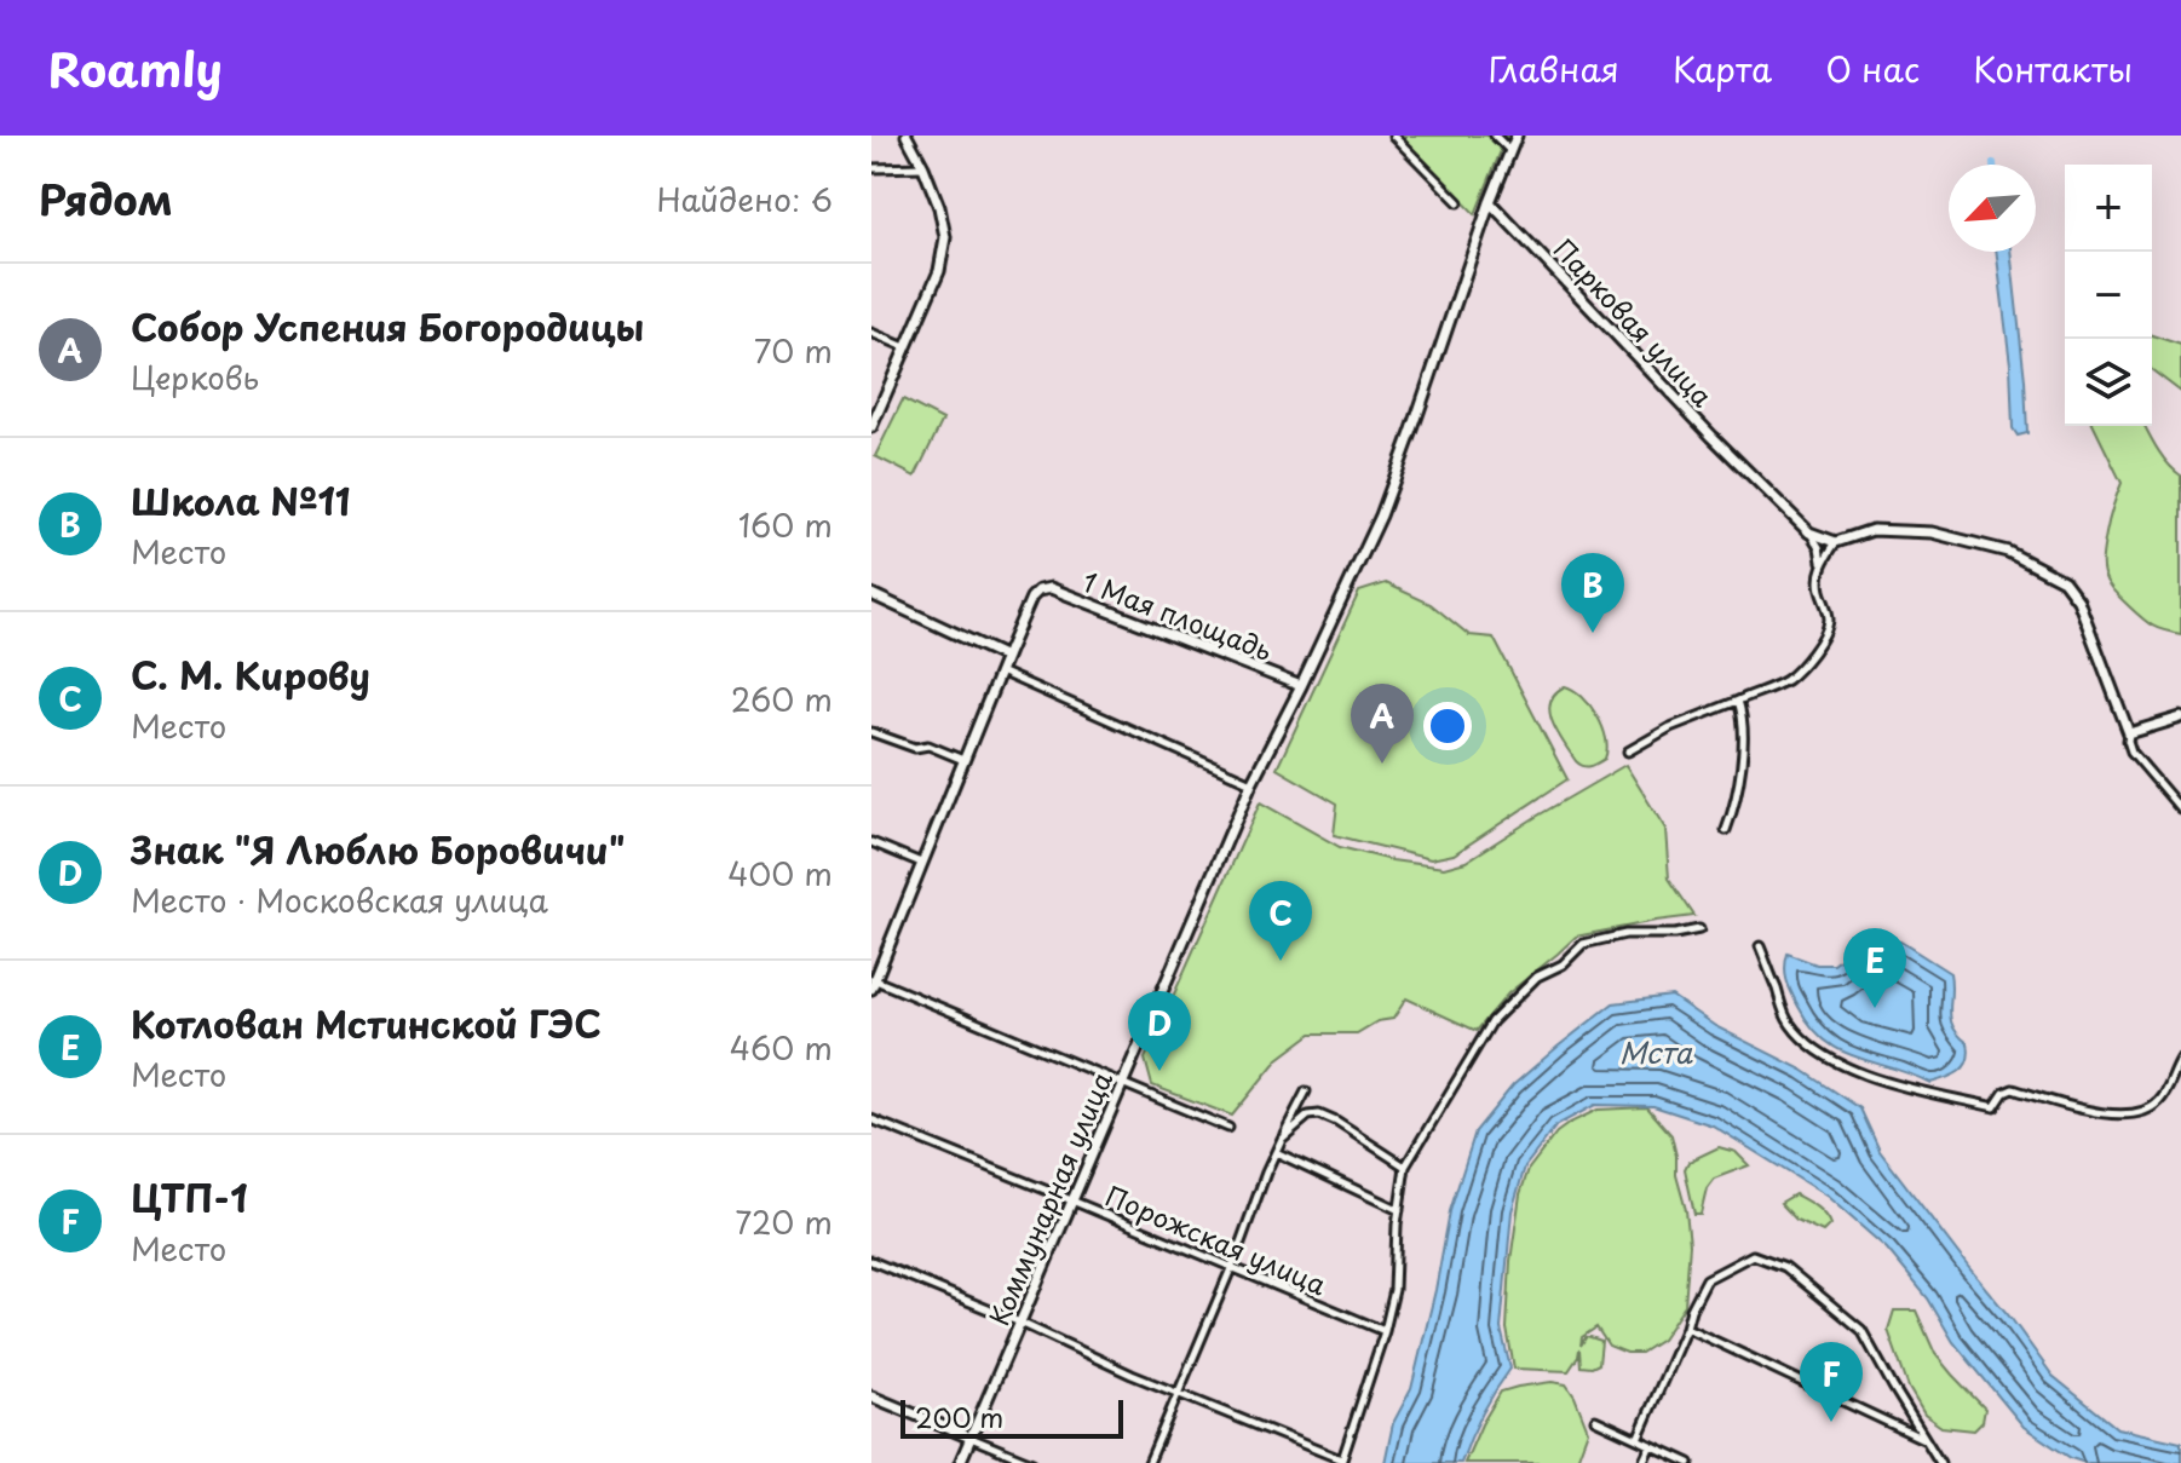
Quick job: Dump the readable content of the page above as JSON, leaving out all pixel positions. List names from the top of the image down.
{
  "streets": {
    "main road": ["Парковая улица", "1 Мая площадь", "Коммунарная улица"],
    "street": ["Порожская улица"]
  },
  "crossings": [
    ["1 Мая площадь", "Коммунарная улица"],
    ["Коммунарная улица", "Порожская улица"]
  ],
  "water": ["Мста"],
  "scale_bar": "200 m",
  "north": "bottom left",
  "page": {
    "header": "Roamly",
    "nav": [
      "Главная",
      "Карта",
      "О нас",
      "Контакты"
    ],
    "heading": ["Рядом", "Найдено: 6"],
    "map_buttons": ["+", "−"],
    "list": [
      {
        "mark": "A",
        "name": "Собор Успения Богородицы",
        "note": "Церковь",
        "value": "70 m"
      },
      {
        "mark": "B",
        "name": "Школа №11",
        "note": "Место",
        "value": "160 m"
      },
      {
        "mark": "C",
        "name": "С. М. Кирову",
        "note": "Место",
        "value": "260 m"
      },
      {
        "mark": "D",
        "name": "Знак \"Я Люблю Боровичи\"",
        "note": "Место · Московская улица",
        "value": "400 m"
      },
      {
        "mark": "E",
        "name": "Котлован Мстинской ГЭС",
        "note": "Место",
        "value": "460 m"
      },
      {
        "mark": "F",
        "name": "ЦТП-1",
        "note": "Место",
        "value": "720 m"
      }
    ],
    "pins": [
      "B",
      "A",
      "C",
      "E",
      "D",
      "F"
    ],
    "scale": "200 m"
  }
}
